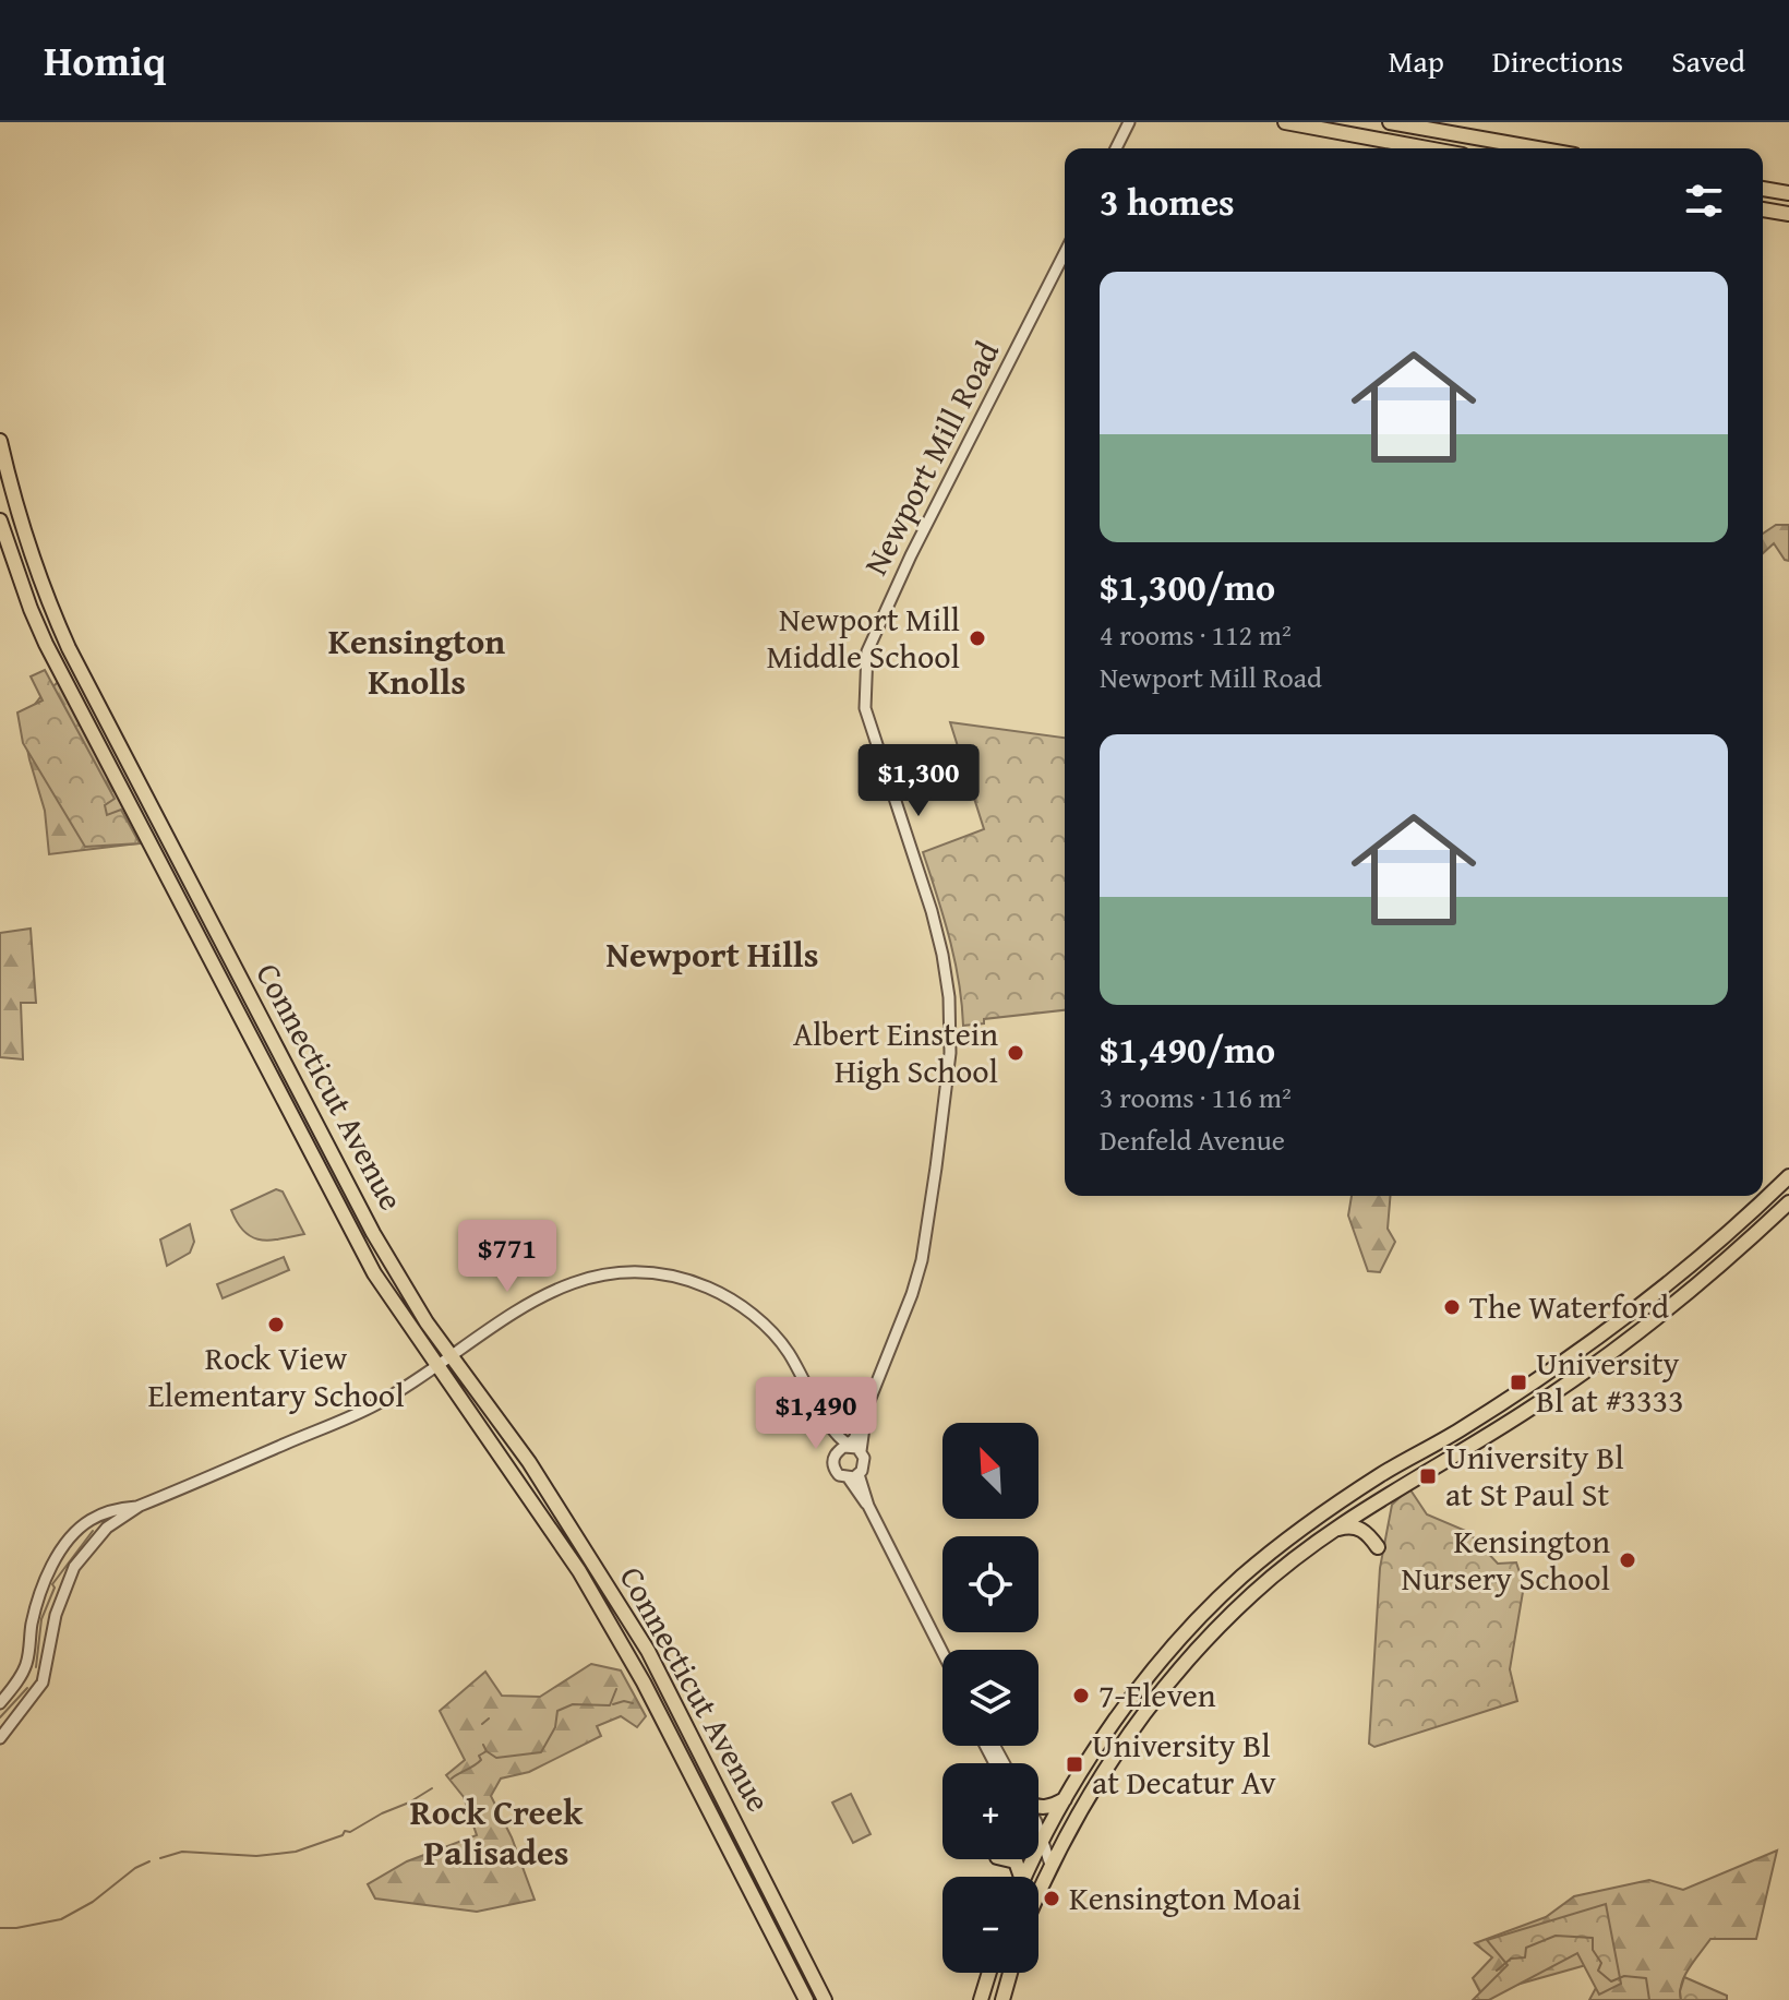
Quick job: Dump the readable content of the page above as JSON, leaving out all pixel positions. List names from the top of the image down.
{
  "streets": {
    "main road": ["Connecticut Avenue"],
    "street": ["Newport Mill Road"]
  },
  "districts": ["Kensington Knolls", "Newport Hills", "Rock Creek Palisades"],
  "places": {
    "other": [
      "Newport Mill Middle School",
      "Albert Einstein High School",
      "The Waterford",
      "Rock View Elementary School",
      "Kensington Nursery School",
      "7-Eleven",
      "Kensington Moai"
    ],
    "transit": ["University Bl at #3333", "University Bl at St Paul St", "University Bl at Decatur Av"]
  },
  "north": "top left",
  "page": {
    "header": "Homiq",
    "nav": ["Map", "Directions", "Saved"],
    "heading": "3 homes",
    "list": [
      {
        "name": "$1,300/mo",
        "note": "4 rooms · 112 m² · Newport Mill Road"
      },
      {
        "name": "$1,490/mo",
        "note": "3 rooms · 116 m² · Denfeld Avenue"
      }
    ],
    "price": ["$1,300", "$771", "$1,490"],
    "map_buttons": ["+", "−"]
  }
}
